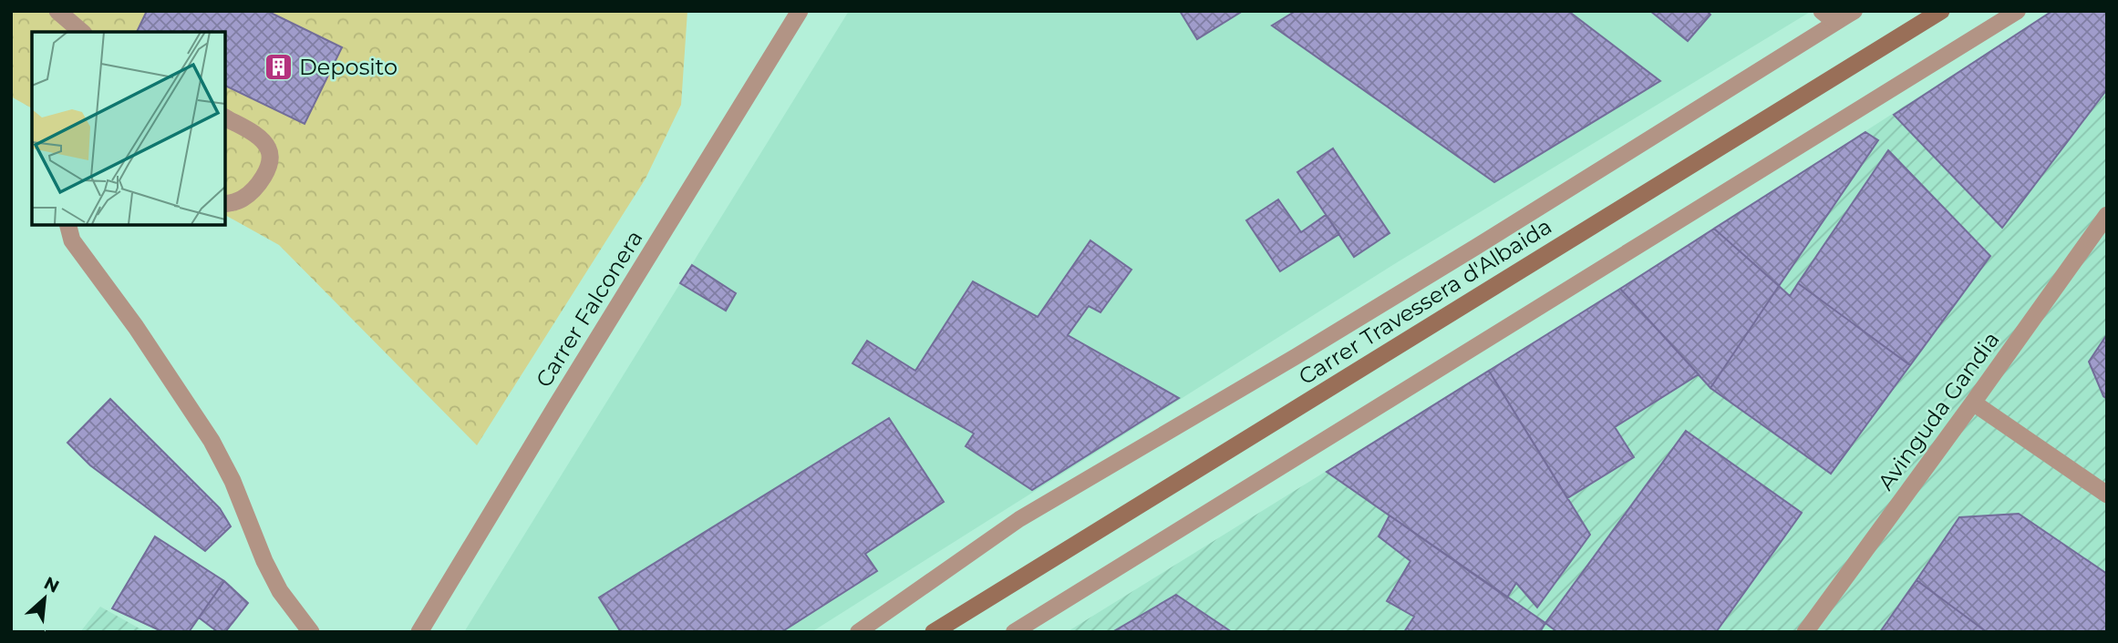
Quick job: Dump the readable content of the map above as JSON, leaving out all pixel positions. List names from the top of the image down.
{
  "streets": {
    "main road": ["Carrer Travessera d'Albaida"],
    "street": ["Carrer Falconera", "Avinguda Gandia"]
  },
  "places": {
    "building": ["Deposito"]
  },
  "north": "top right"
}
